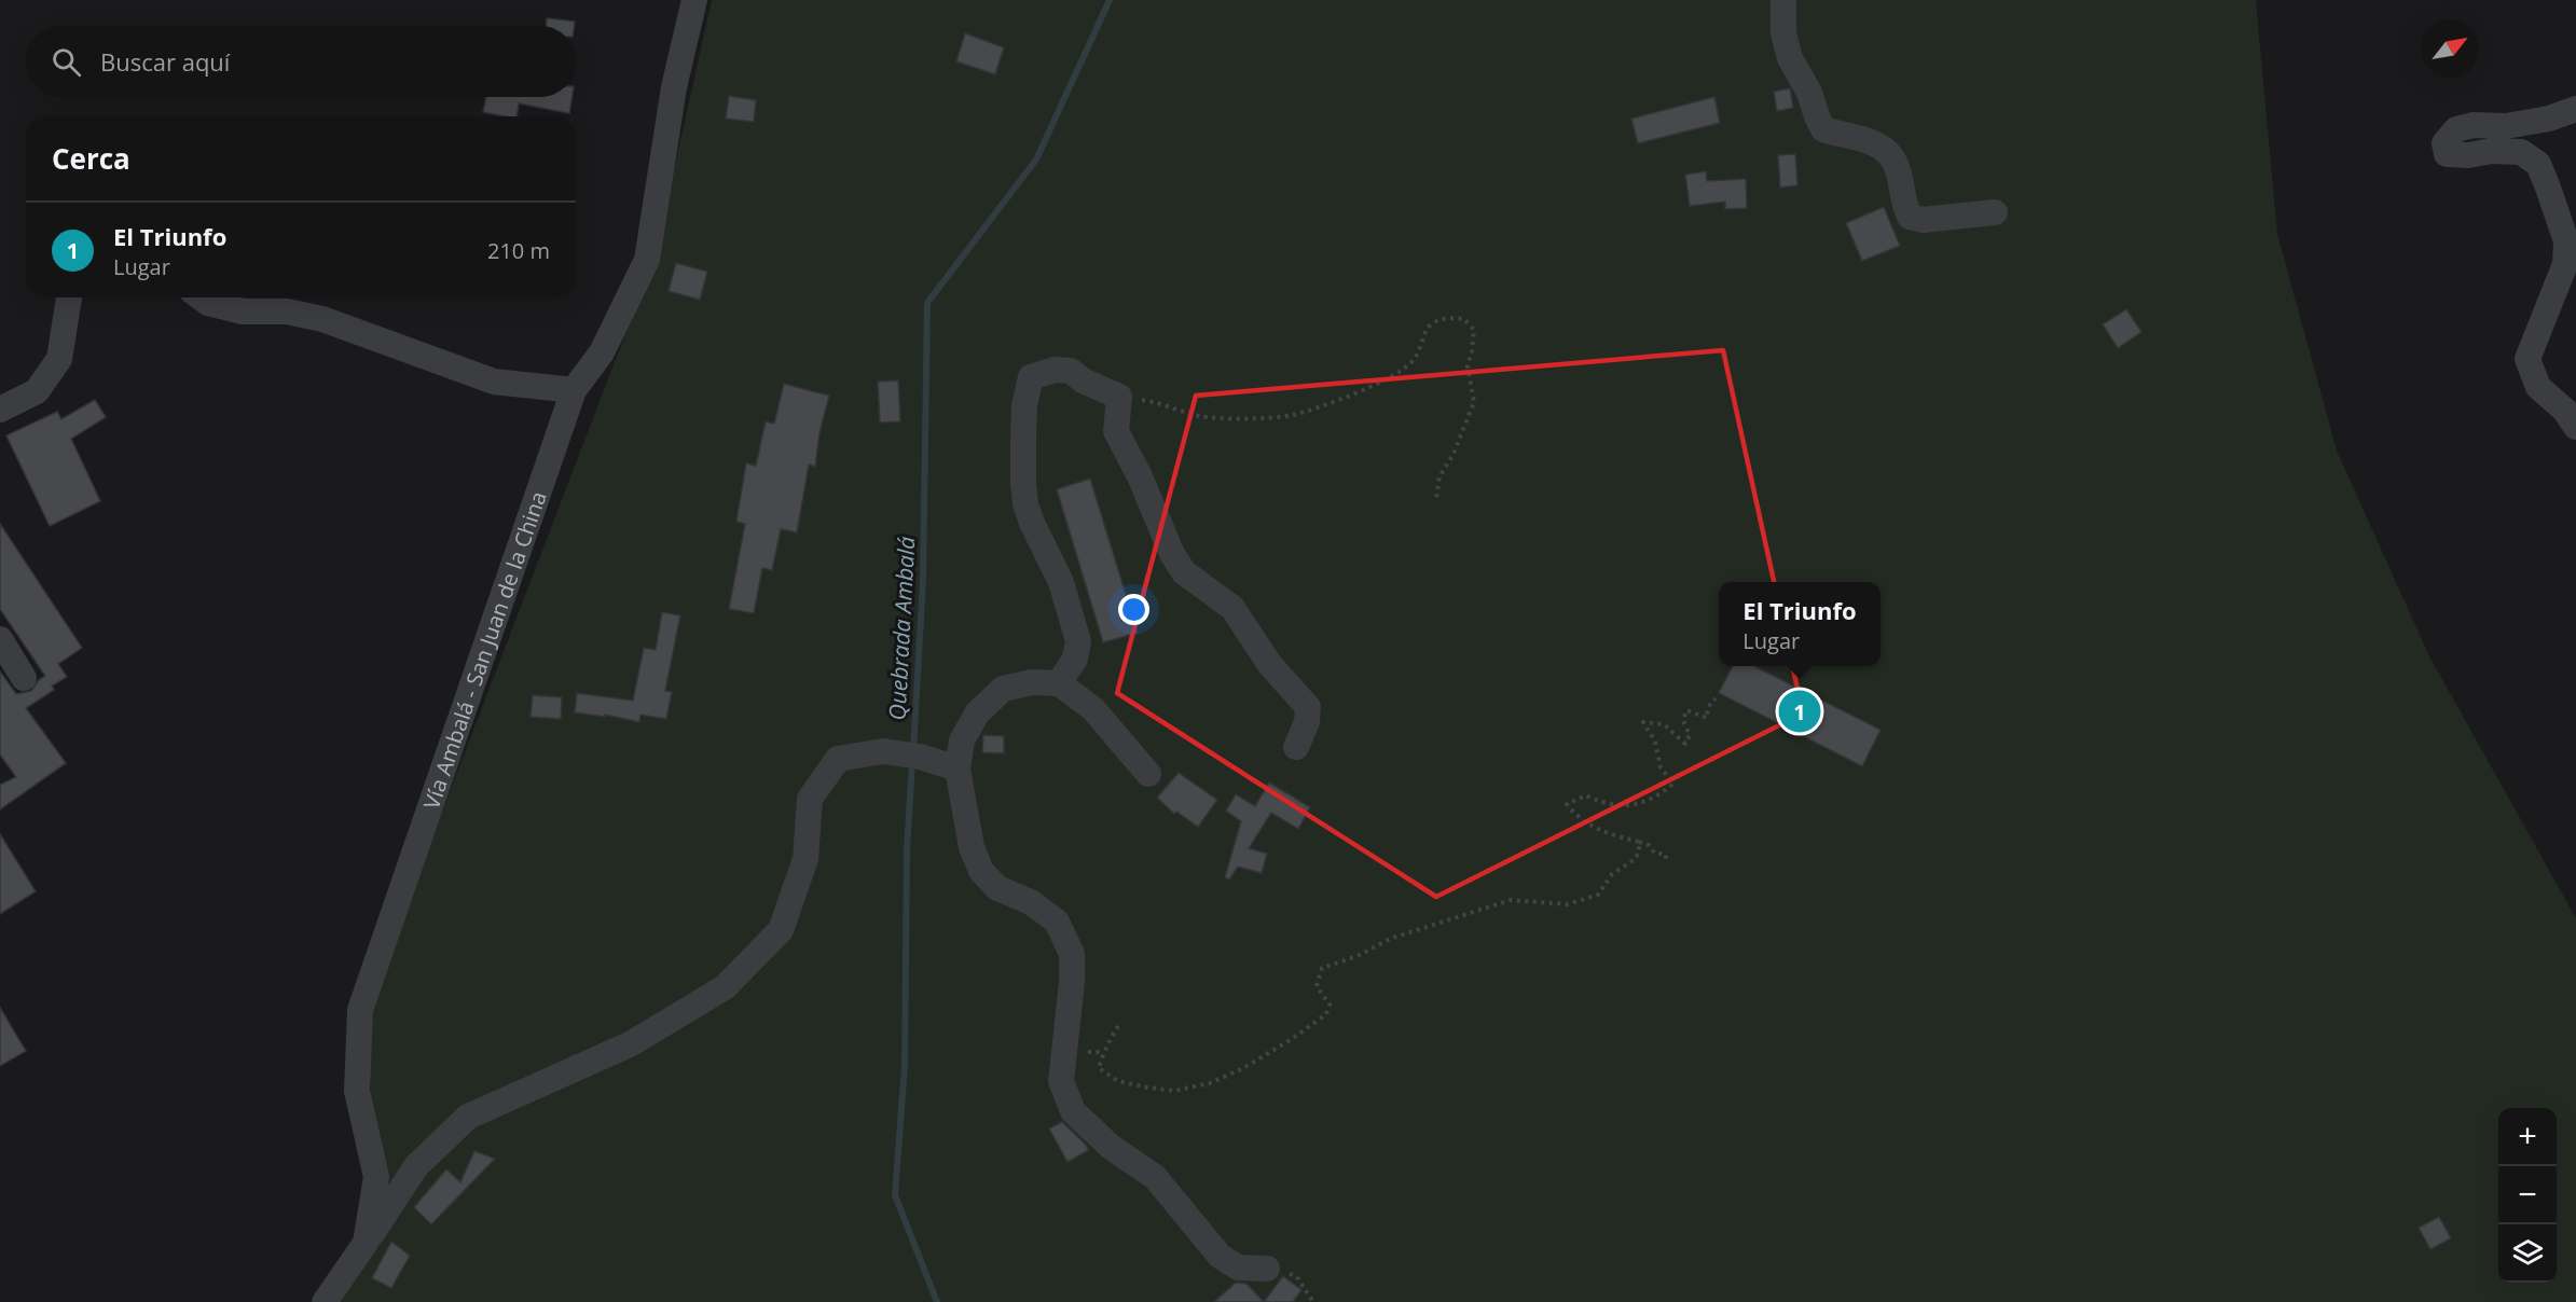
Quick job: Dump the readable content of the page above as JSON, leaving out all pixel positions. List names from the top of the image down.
{
  "streets": {
    "street": ["Vía Ambalá - San Juan de la China"]
  },
  "water": ["Quebrada Ambalá"],
  "north": "top right",
  "page": {
    "search": "Buscar aquí",
    "heading": "Cerca",
    "list": [
      {
        "mark": "1",
        "name": "El Triunfo",
        "note": "Lugar",
        "value": "210 m"
      }
    ],
    "popup": ["El Triunfo", "Lugar"],
    "pins": "1",
    "map_buttons": ["+", "−"]
  }
}
